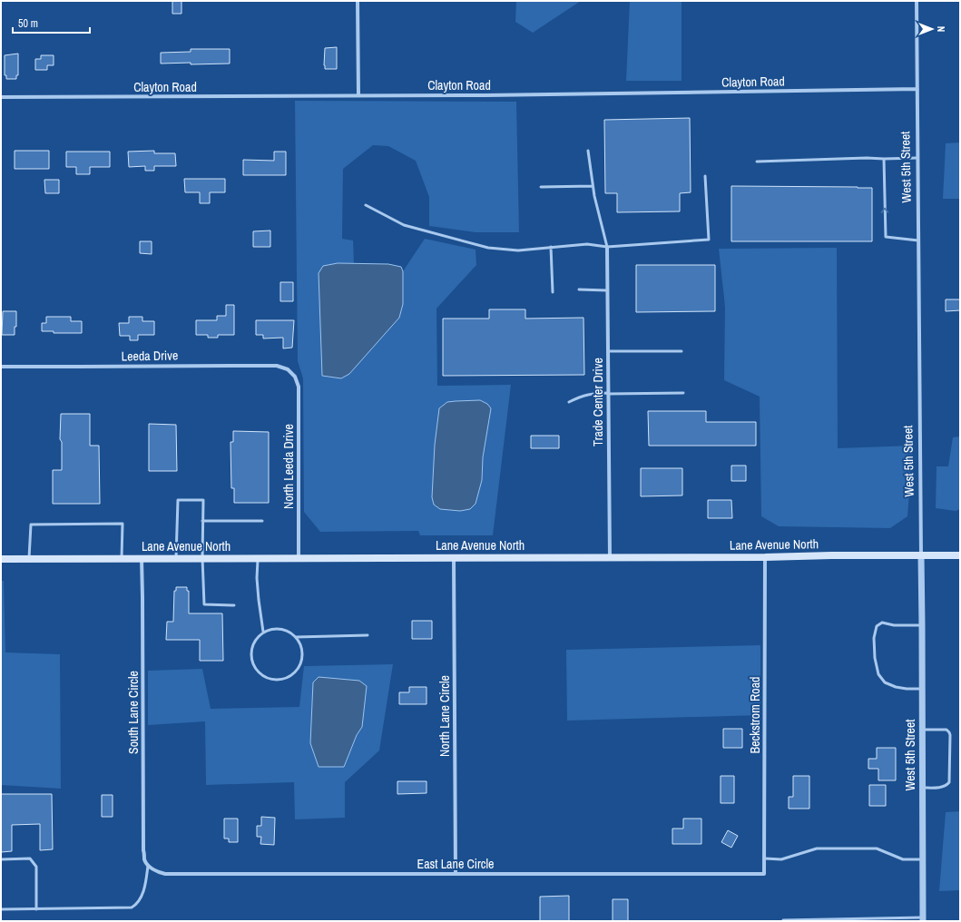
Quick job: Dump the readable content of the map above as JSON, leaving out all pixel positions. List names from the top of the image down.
{
  "streets": {
    "main road": ["Lane Avenue North"],
    "street": [
      "Clayton Road",
      "West 5th Street",
      "Leeda Drive",
      "Trade Center Drive",
      "North Leeda Drive",
      "South Lane Circle",
      "Beckstrom Road",
      "North Lane Circle",
      "East Lane Circle"
    ]
  },
  "crossings": [
    ["Clayton Road", "West 5th Street"],
    ["West 5th Street", "Lane Avenue North"],
    ["Leeda Drive", "North Leeda Drive"],
    ["Trade Center Drive", "Lane Avenue North"],
    ["North Leeda Drive", "Lane Avenue North"],
    ["Lane Avenue North", "South Lane Circle"],
    ["Lane Avenue North", "Beckstrom Road"],
    ["Lane Avenue North", "North Lane Circle"],
    ["South Lane Circle", "East Lane Circle"],
    ["Beckstrom Road", "East Lane Circle"],
    ["North Lane Circle", "East Lane Circle"]
  ],
  "scale_bar": "50 m",
  "north": "right"
}
